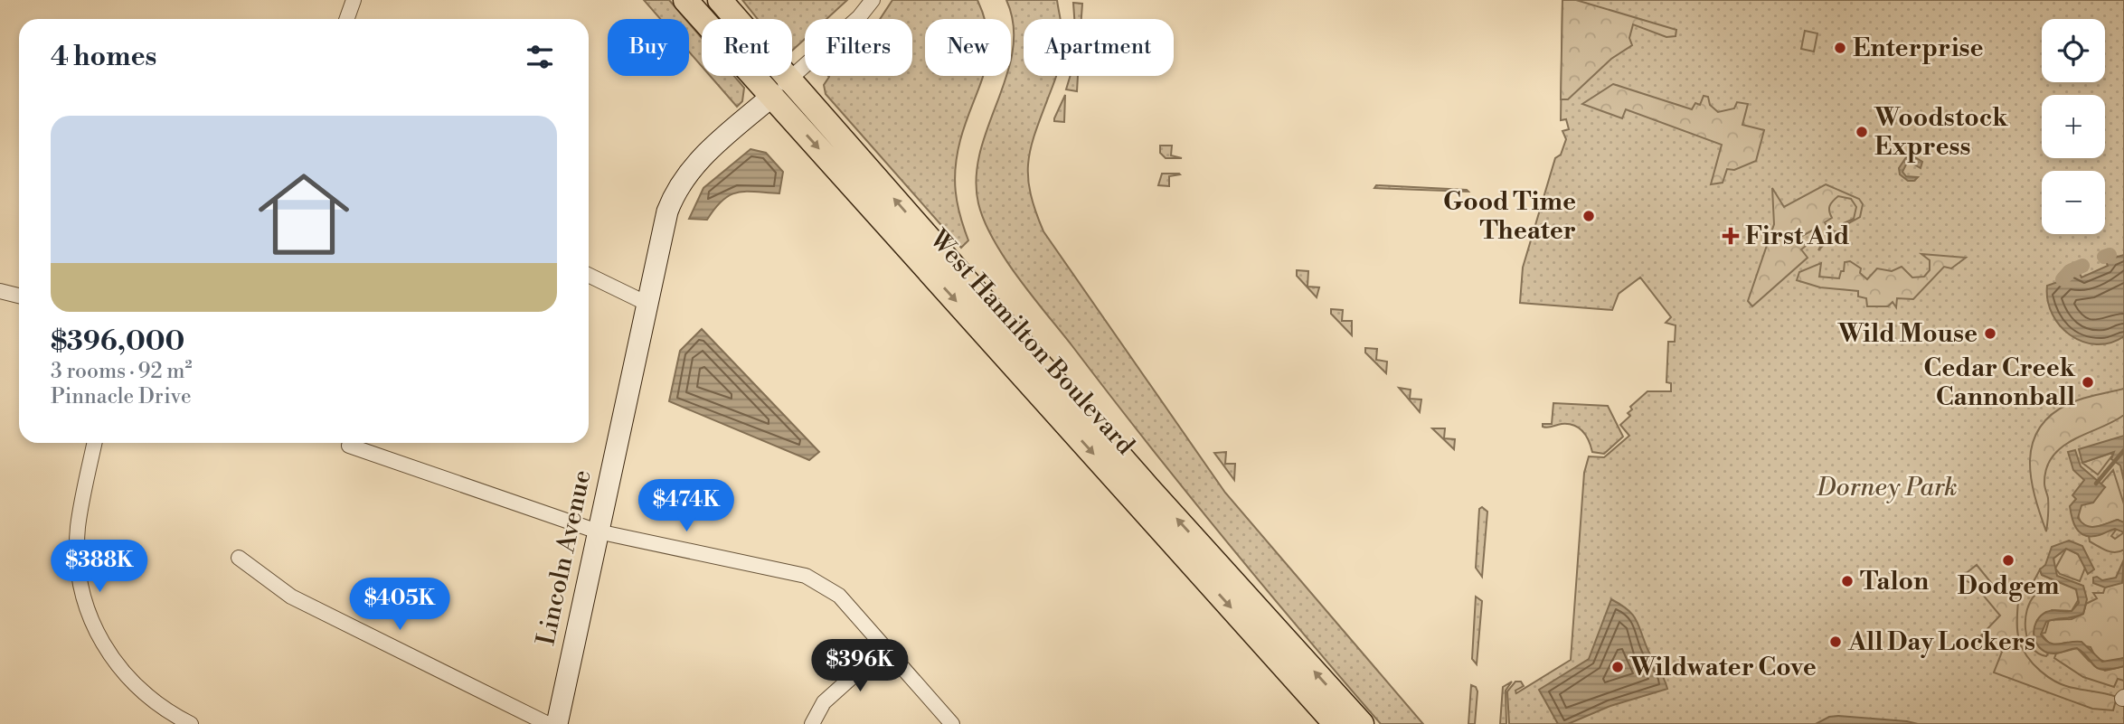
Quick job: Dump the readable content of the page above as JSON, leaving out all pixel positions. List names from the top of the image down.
{
  "streets": {
    "main road": ["West Hamilton Boulevard"],
    "street": ["Lincoln Avenue"]
  },
  "crossings": [
    ["West Hamilton Boulevard", "Lincoln Avenue"]
  ],
  "parks": ["Dorney Park"],
  "places": {
    "other": [
      "Enterprise",
      "Woodstock Express",
      "Good Time Theater",
      "Wild Mouse",
      "Cedar Creek Cannonball",
      "Dodgem",
      "Talon",
      "All Day Lockers",
      "Wildwater Cove"
    ],
    "health": ["First Aid"]
  },
  "page": {
    "map_buttons": ["+", "−"],
    "chip": [
      "Buy",
      "Rent",
      "Filters",
      "New",
      "Apartment"
    ],
    "heading": "4 homes",
    "list": [
      {
        "name": "$396,000",
        "note": "3 rooms · 92 m² · Pinnacle Drive"
      }
    ],
    "price": [
      "$474K",
      "$388K",
      "$405K",
      "$396K"
    ]
  }
}
